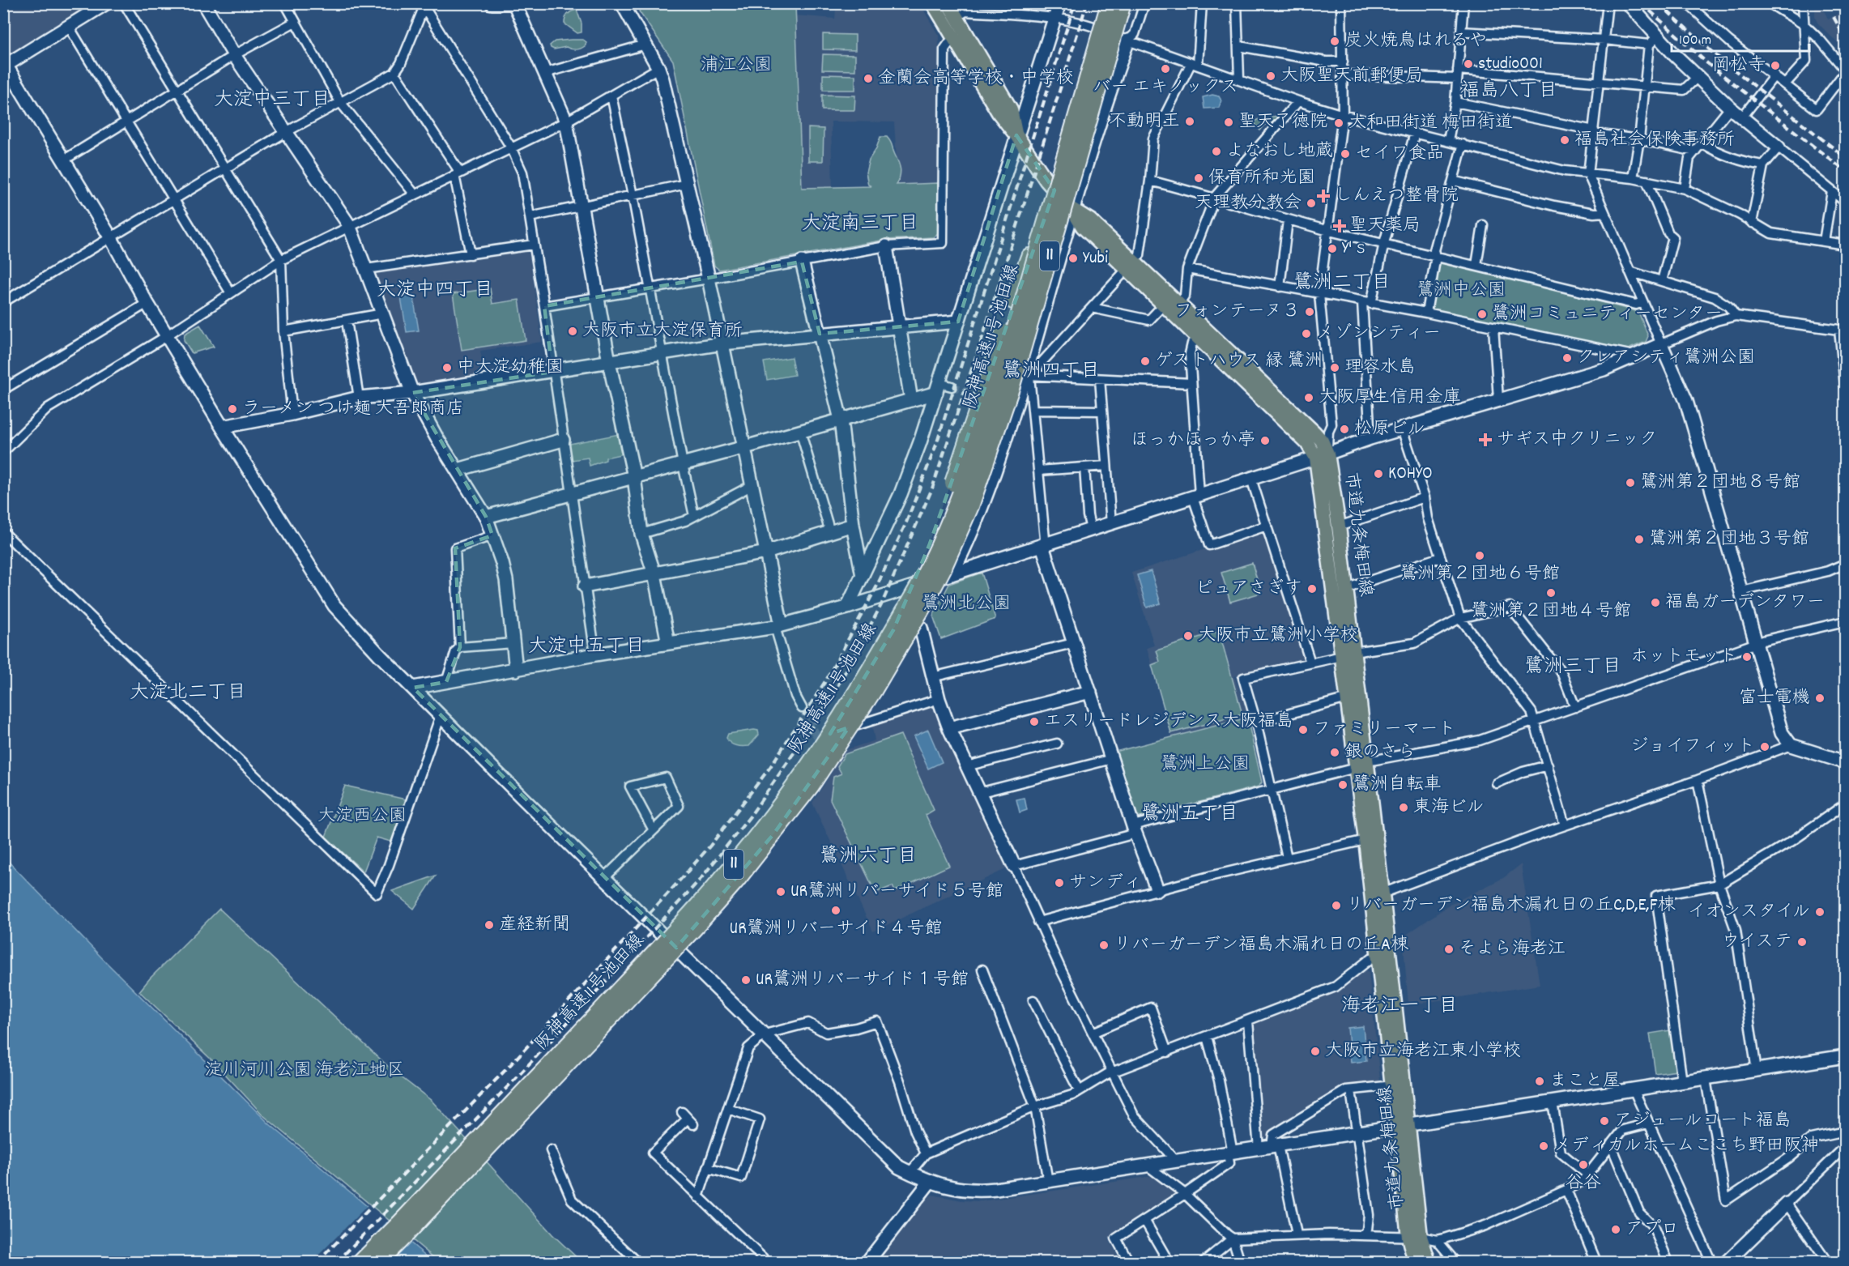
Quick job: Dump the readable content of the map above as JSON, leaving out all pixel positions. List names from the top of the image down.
{
  "streets": {
    "highway": ["11", "阪神高速11号池田線"],
    "main road": ["市道九条梅田線"]
  },
  "crossings": [
    ["11", "阪神高速11号池田線"],
    ["11", "市道九条梅田線"]
  ],
  "districts": [
    "福島八丁目",
    "大淀中三丁目",
    "大淀南三丁目",
    "鷺洲二丁目",
    "大淀中四丁目",
    "鷺洲四丁目",
    "大淀中五丁目",
    "鷺洲三丁目",
    "大淀北二丁目",
    "鷺洲五丁目",
    "鷺洲六丁目",
    "海老江一丁目"
  ],
  "parks": [
    "浦江公園",
    "鷺洲中公園",
    "鷺洲北公園",
    "鷺洲上公園",
    "大淀西公園",
    "淀川河川公園 海老江地区"
  ],
  "places": {
    "other": [
      "炭火焼鳥はれるや",
      "studio001",
      "岡松寺",
      "バー エキノックス",
      "大阪聖天前郵便局",
      "金蘭会高等学校・中学校",
      "不動明王",
      "聖天了徳院",
      "大和田街道 梅田街道",
      "福島社会保険事務所",
      "よなおし地蔵",
      "セイワ食品",
      "保育所和光園",
      "天理教分教会",
      "Y'ｓ",
      "Yubi",
      "フォンテーヌ３",
      "鷺洲コミュニティーセンター",
      "大阪市立大淀保育所",
      "メゾンシティー",
      "クレアシティ鷺洲公園",
      "ゲストハウス 縁 鷺洲",
      "中大淀幼稚園",
      "理容水島",
      "大阪厚生信用金庫",
      "ラーメン つけ麺 大吾郎商店",
      "松原ビル",
      "ほっかほっか亭",
      "KOHYO",
      "鷺洲第２団地８号館",
      "鷺洲第２団地３号館",
      "鷺洲第２団地６号館",
      "ピュアさぎす",
      "鷺洲第２団地４号館",
      "福島ガーデンタワー",
      "大阪市立鷺洲小学校",
      "ホットモット",
      "富士電機",
      "エスリードレジデンス大阪福島",
      "ファミリーマート",
      "ジョイフィット",
      "銀のさら",
      "鷺洲自転車",
      "東海ビル",
      "サンディ",
      "UR鷺洲リバーサイド５号館",
      "リバーガーデン福島木漏れ日の丘C,D,E,F棟",
      "UR鷺洲リバーサイド４号館",
      "イオンスタイル",
      "産経新聞",
      "ウイステ",
      "リバーガーデン福島木漏れ日の丘A棟",
      "そよら海老江",
      "UR鷺洲リバーサイド１号館",
      "大阪市立海老江東小学校",
      "まこと屋",
      "アジュールコート福島",
      "メディカルホームここち野田阪神",
      "谷谷",
      "アプロ"
    ],
    "health": ["しんえつ整骨院", "聖天薬局", "サギス中クリニック"]
  },
  "scale_bar": "100 m"
}
